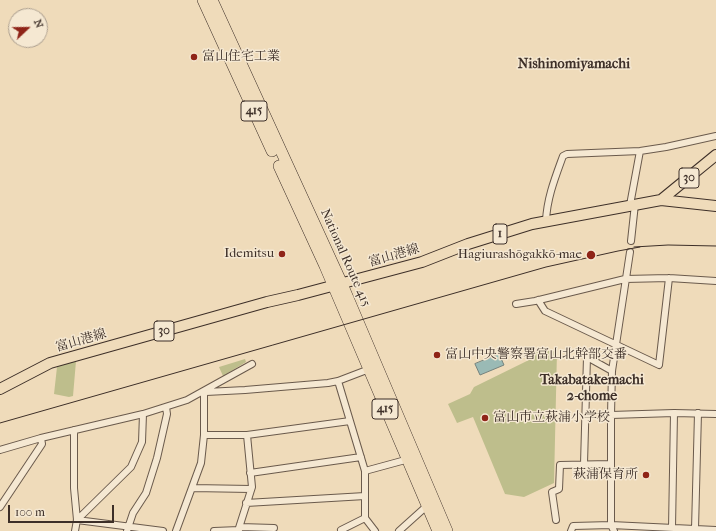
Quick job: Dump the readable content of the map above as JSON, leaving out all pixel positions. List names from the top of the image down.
{
  "streets": {
    "highway": ["415", "National Route 415"],
    "main road": ["30", "1", "富山港線"]
  },
  "crossings": [
    ["30", "1"],
    ["30", "富山港線"],
    ["1", "富山港線"],
    ["富山港線", "National Route 415"]
  ],
  "districts": ["Nishinomiyamachi", "Takabatakemachi 2-chome"],
  "places": [
    "富山住宅工業",
    "Idemitsu",
    "Hagiurashōgakkō-mae",
    "富山中央警察署富山北幹部交番",
    "富山市立萩浦小学校",
    "萩浦保育所"
  ],
  "scale_bar": "100 m",
  "north": "right"
}
